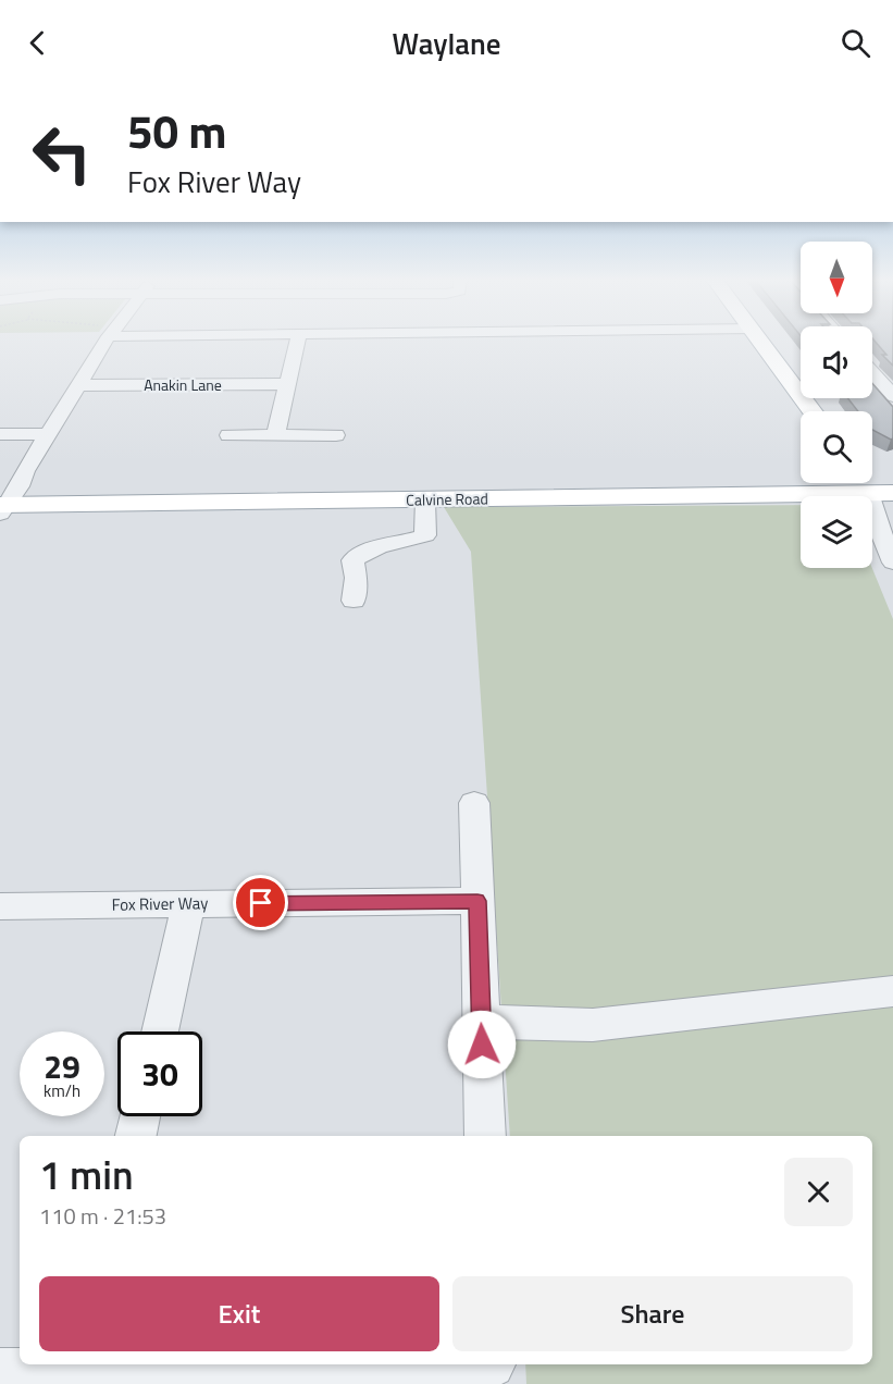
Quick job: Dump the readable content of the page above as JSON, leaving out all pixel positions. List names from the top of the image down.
{
  "streets": {
    "main road": ["Calvine Road"],
    "street": ["Anakin Lane", "Fox River Way"]
  },
  "north": "bottom",
  "page": {
    "header": "Waylane",
    "turn": ["50 m", "Fox River Way"],
    "speed": "29 km/h",
    "limit": "30",
    "heading": ["1 min", "110 m · 21:53"],
    "buttons": ["Exit", "Share"]
  }
}
